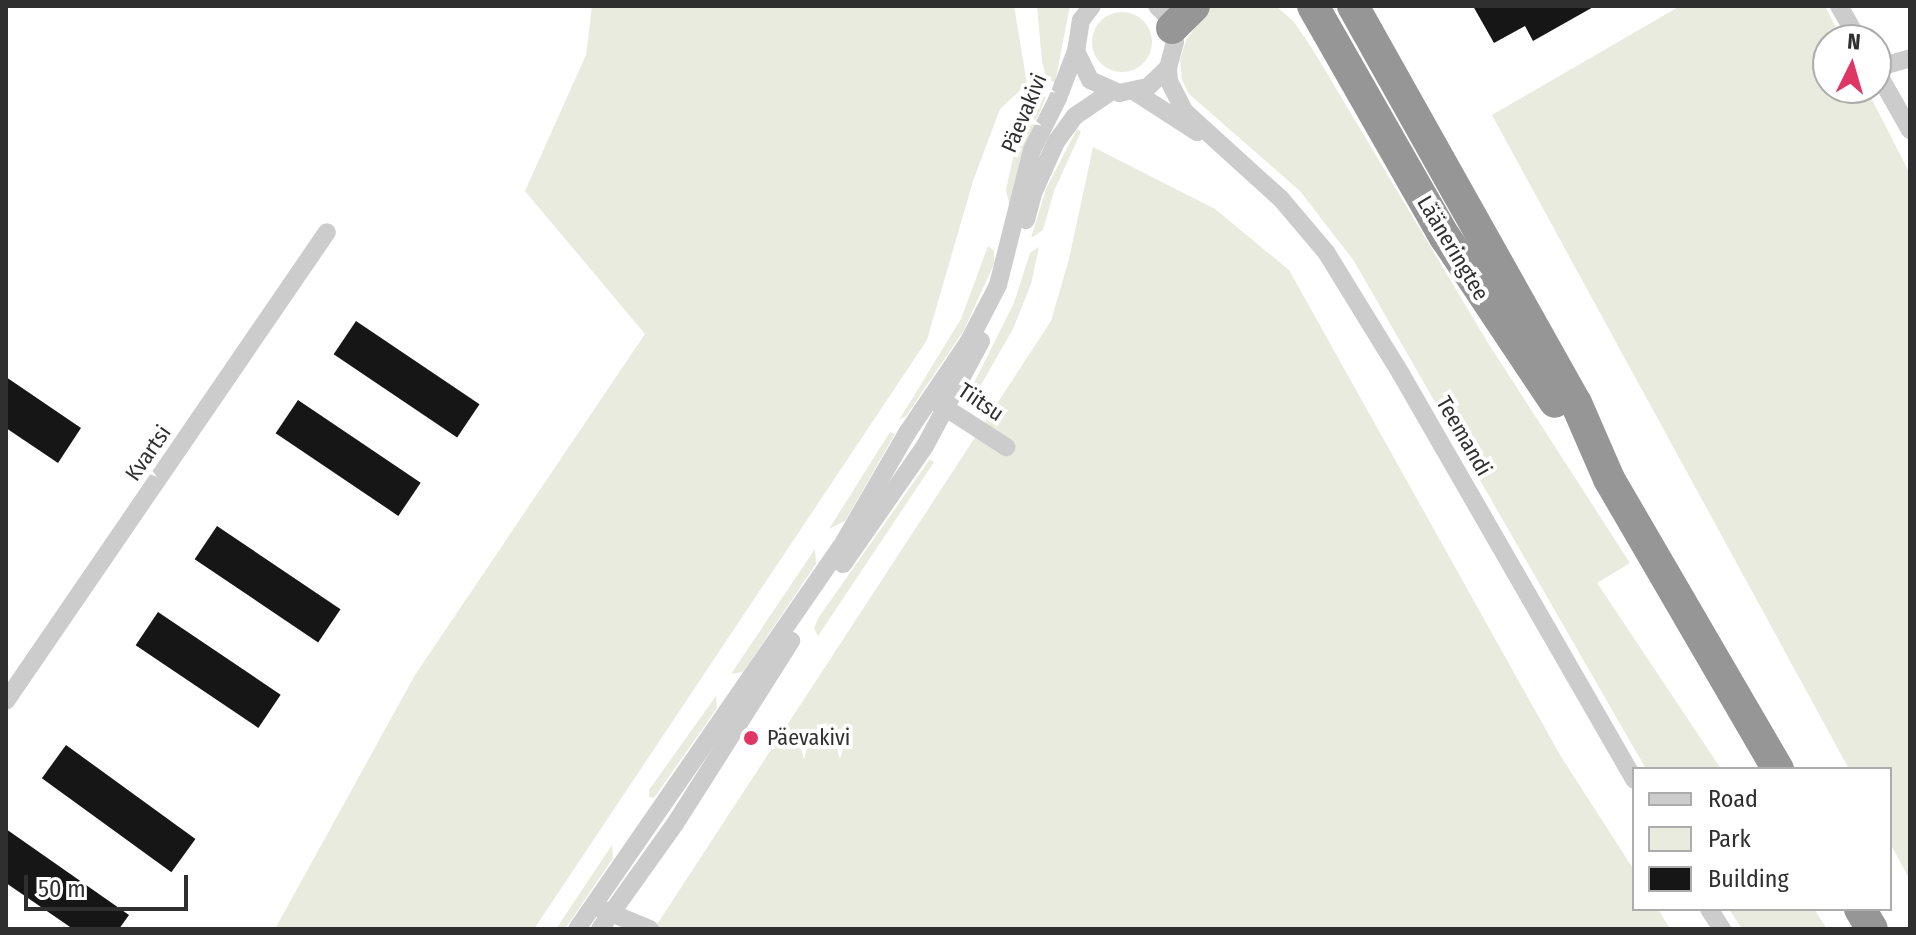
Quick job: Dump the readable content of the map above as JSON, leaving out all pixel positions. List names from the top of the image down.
{
  "streets": {
    "highway": ["Lääneringtee"],
    "street": [
      "Päevakivi",
      "Tiitsu",
      "Teemandi",
      "Kvartsi"
    ]
  },
  "crossings": [
    ["Päevakivi", "Tiitsu"]
  ],
  "places": ["Päevakivi"],
  "legend": ["Road", "Park", "Building"],
  "scale_bar": "50 m",
  "north": "top"
}
